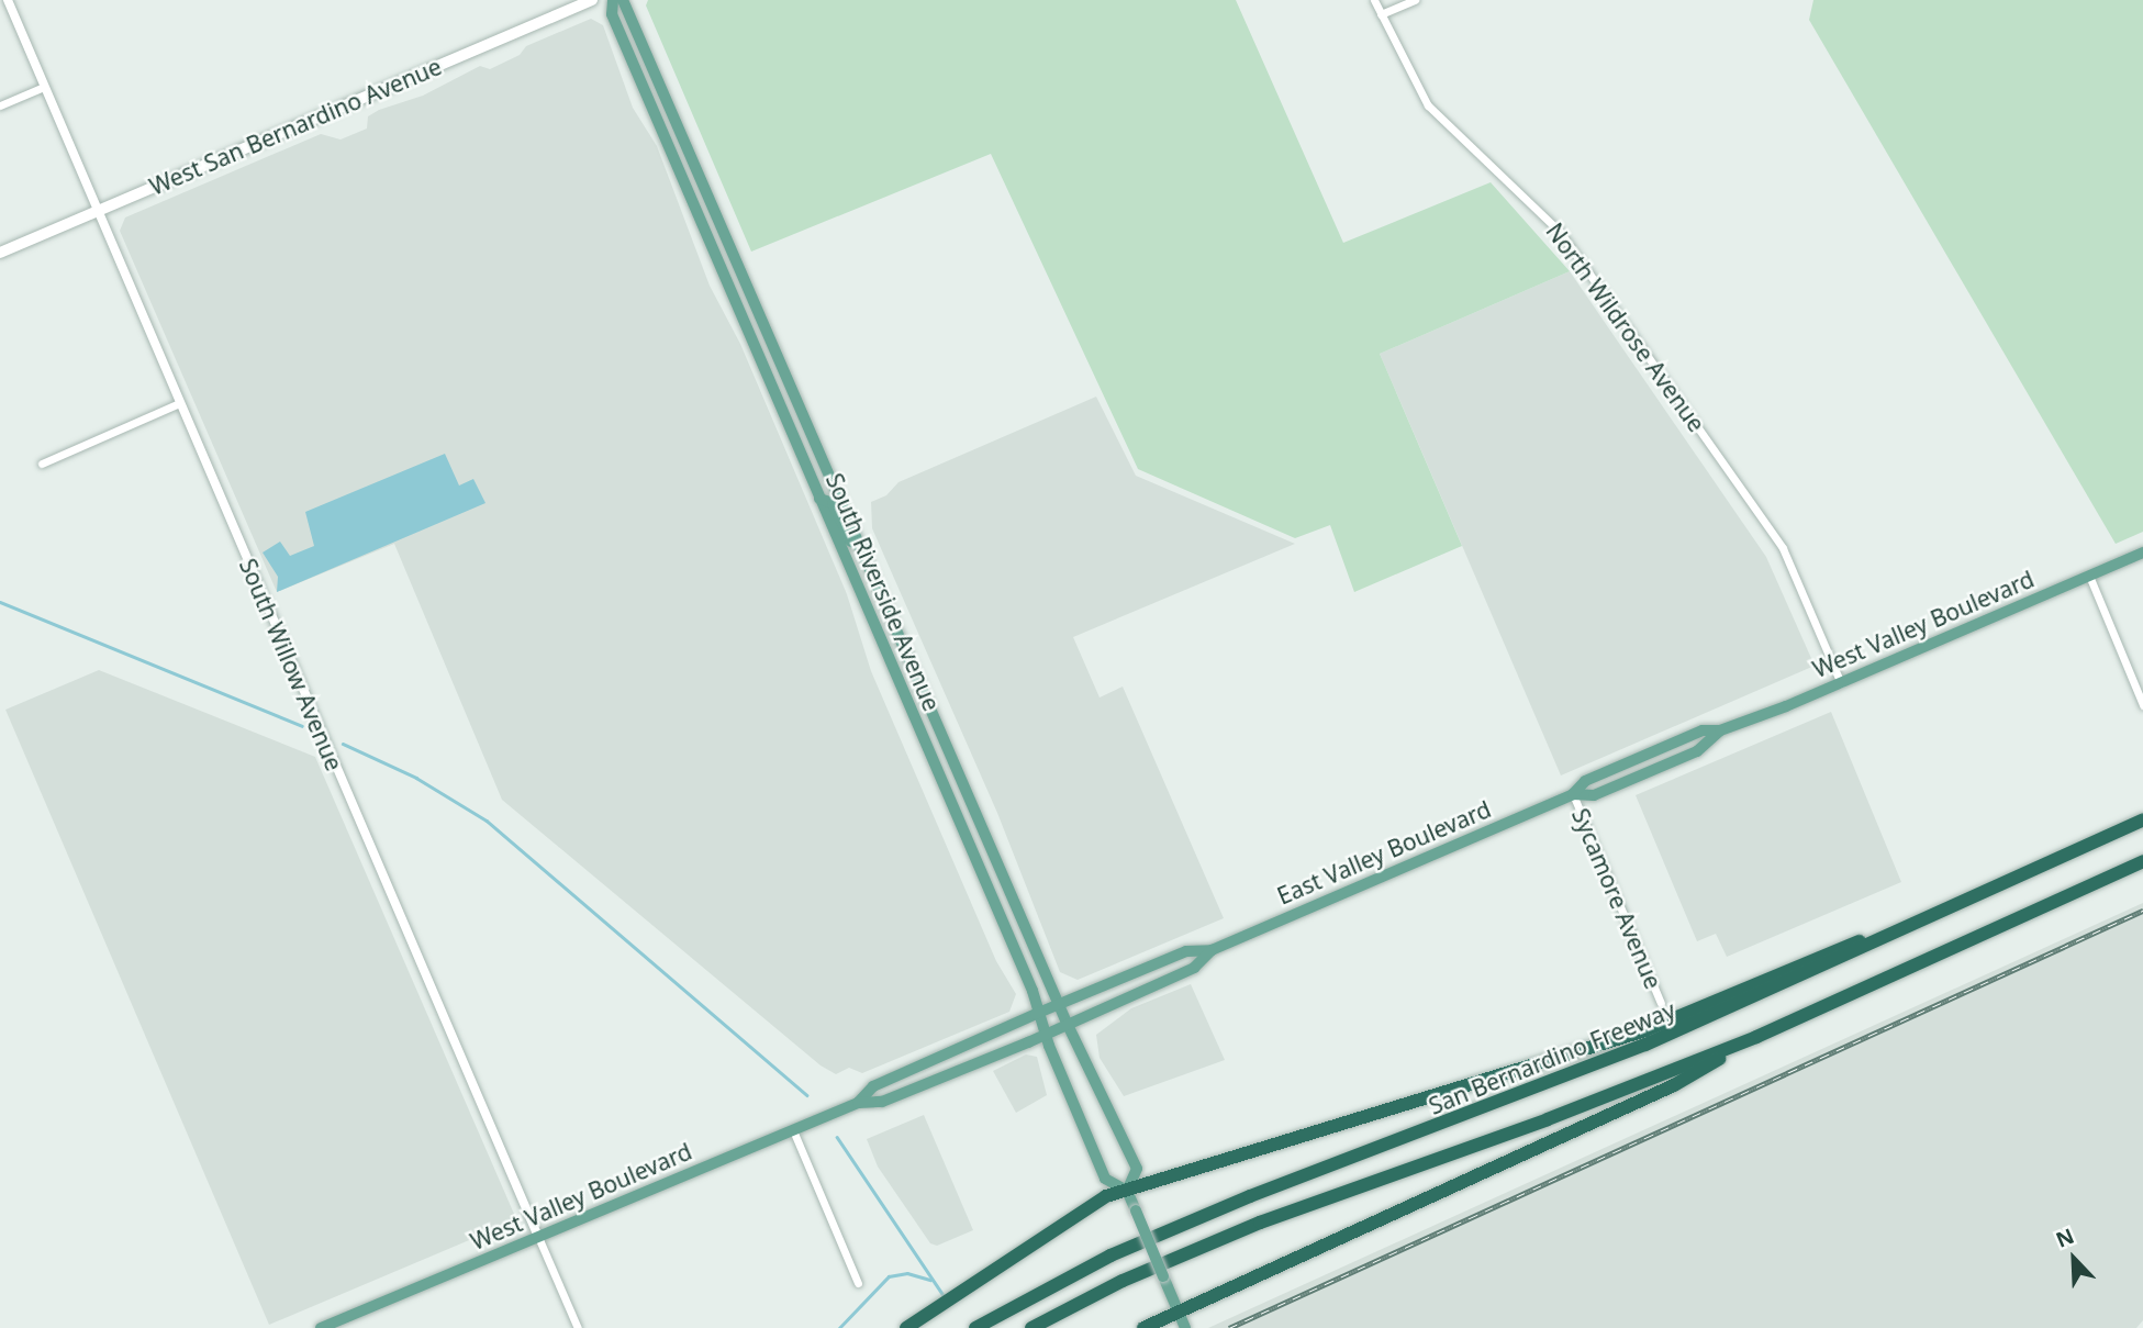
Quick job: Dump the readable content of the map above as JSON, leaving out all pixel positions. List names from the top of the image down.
{
  "streets": {
    "highway": ["San Bernardino Freeway"],
    "main road": [
      "West San Bernardino Avenue",
      "South Riverside Avenue",
      "West Valley Boulevard",
      "East Valley Boulevard"
    ],
    "street": ["North Wildrose Avenue", "South Willow Avenue", "Sycamore Avenue"]
  },
  "crossings": [
    ["West San Bernardino Avenue", "South Willow Avenue"],
    ["North Wildrose Avenue", "West Valley Boulevard"],
    ["South Riverside Avenue", "West Valley Boulevard"],
    ["South Riverside Avenue", "East Valley Boulevard"],
    ["West Valley Boulevard", "South Willow Avenue"],
    ["West Valley Boulevard", "East Valley Boulevard"],
    ["West Valley Boulevard", "Sycamore Avenue"],
    ["East Valley Boulevard", "Sycamore Avenue"]
  ],
  "north": "top left"
}
